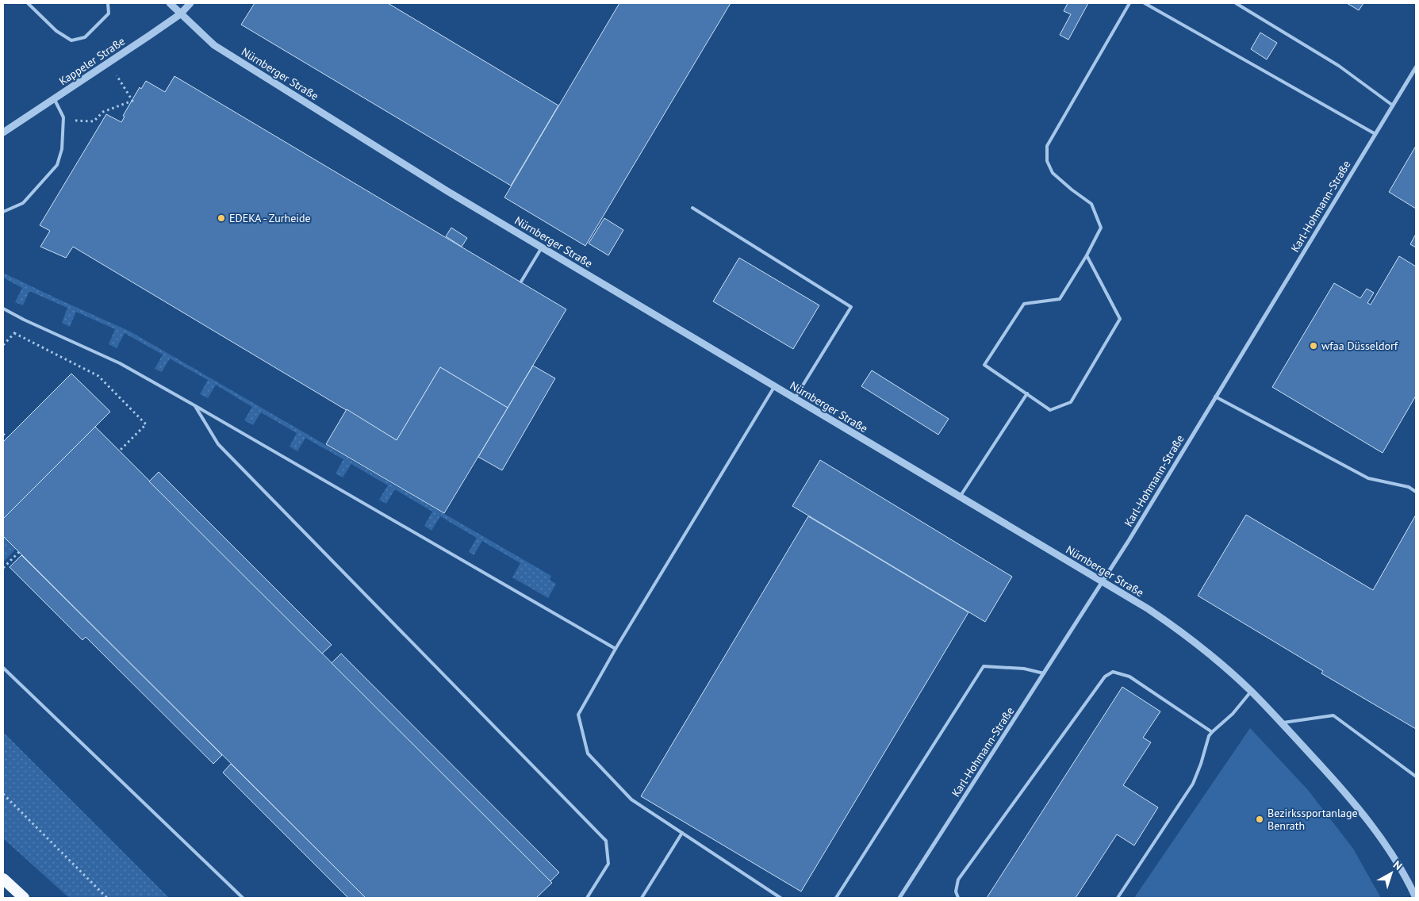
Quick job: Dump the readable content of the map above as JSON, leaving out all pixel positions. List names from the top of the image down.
{
  "streets": {
    "street": ["Kappeler Straße", "Nürnberger Straße", "Karl-Hohmann-Straße"]
  },
  "crossings": [
    ["Kappeler Straße", "Nürnberger Straße"],
    ["Nürnberger Straße", "Karl-Hohmann-Straße"]
  ],
  "places": ["EDEKA - Zurheide", "wfaa Düsseldorf", "Bezirkssportanlage Benrath"],
  "north": "top right"
}
